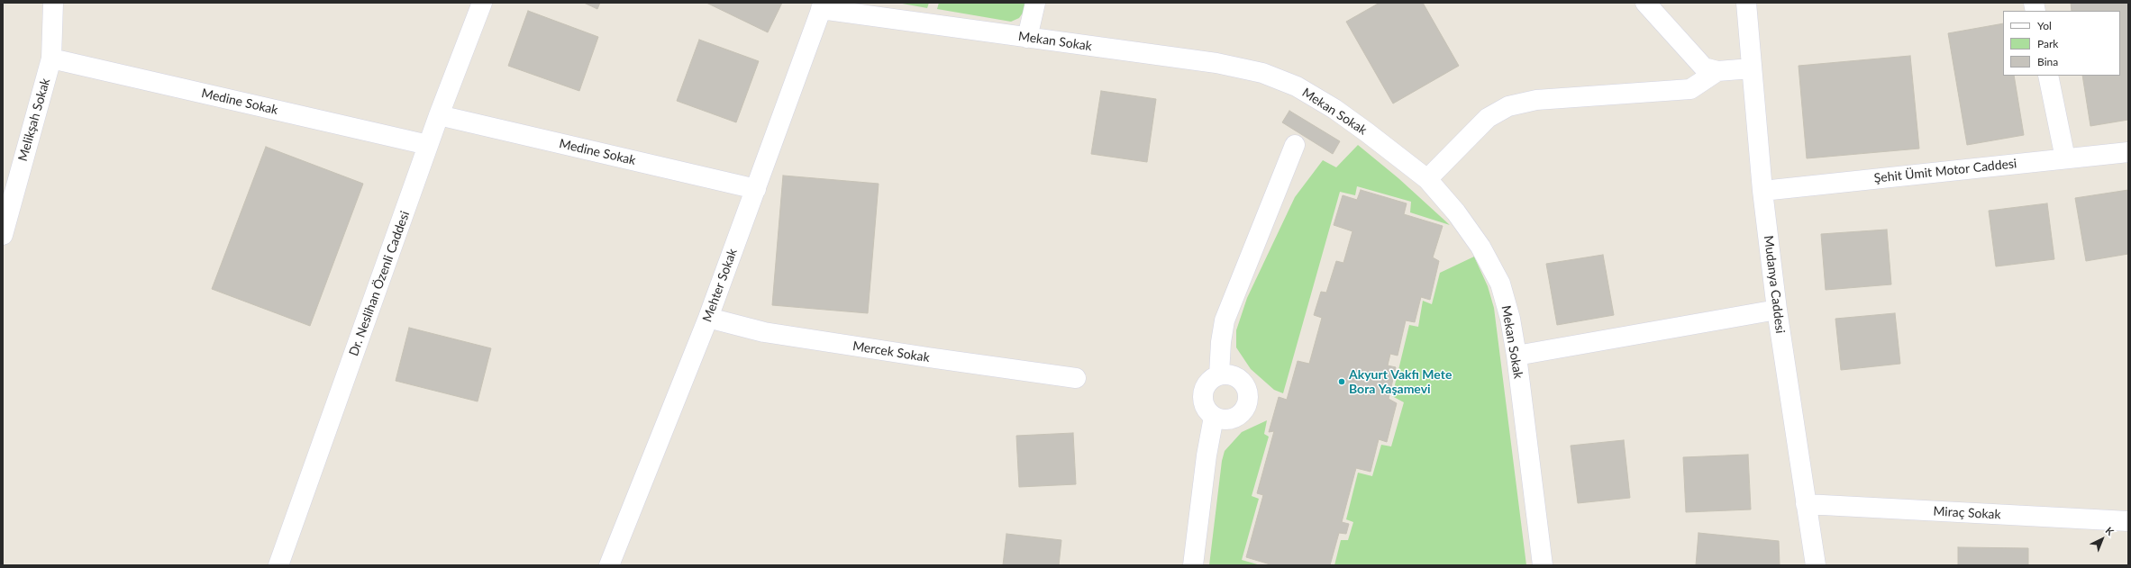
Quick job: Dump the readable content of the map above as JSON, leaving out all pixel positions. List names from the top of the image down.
{
  "streets": {
    "street": [
      "Mekan Sokak",
      "Medine Sokak",
      "Melikşah Sokak",
      "Şehit Ümit Motor Caddesi",
      "Dr. Neslihan Özenli Caddesi",
      "Mudanya Caddesi",
      "Mehter Sokak",
      "Mercek Sokak",
      "Miraç Sokak"
    ]
  },
  "crossings": [
    ["Mekan Sokak", "Mehter Sokak"],
    ["Medine Sokak", "Melikşah Sokak"],
    ["Medine Sokak", "Dr. Neslihan Özenli Caddesi"],
    ["Medine Sokak", "Mehter Sokak"],
    ["Şehit Ümit Motor Caddesi", "Mudanya Caddesi"],
    ["Mudanya Caddesi", "Miraç Sokak"],
    ["Mehter Sokak", "Mercek Sokak"]
  ],
  "places": ["Akyurt Vakfı Mete Bora Yaşamevi"],
  "legend": ["Yol", "Park", "Bina"],
  "north": "top right"
}
